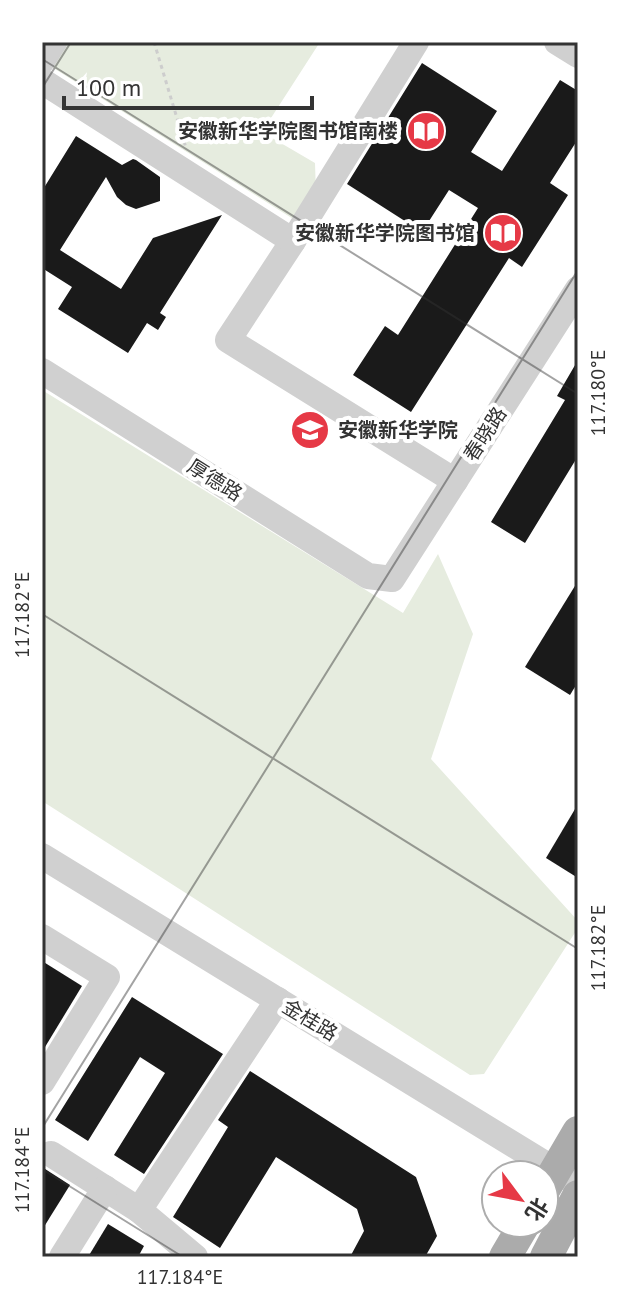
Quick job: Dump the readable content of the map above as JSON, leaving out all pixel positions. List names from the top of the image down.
{
  "streets": {
    "street": ["春晓路", "厚德路", "金桂路"]
  },
  "crossings": [
    ["春晓路", "厚德路"]
  ],
  "places": {
    "library": ["安徽新华学院图书馆南楼", "安徽新华学院图书馆"],
    "school or university": ["安徽新华学院"]
  },
  "scale_bar": "100 m",
  "north": "bottom right",
  "coordinates": ["117.180°E", "117.182°E", "117.184°E"]
}
